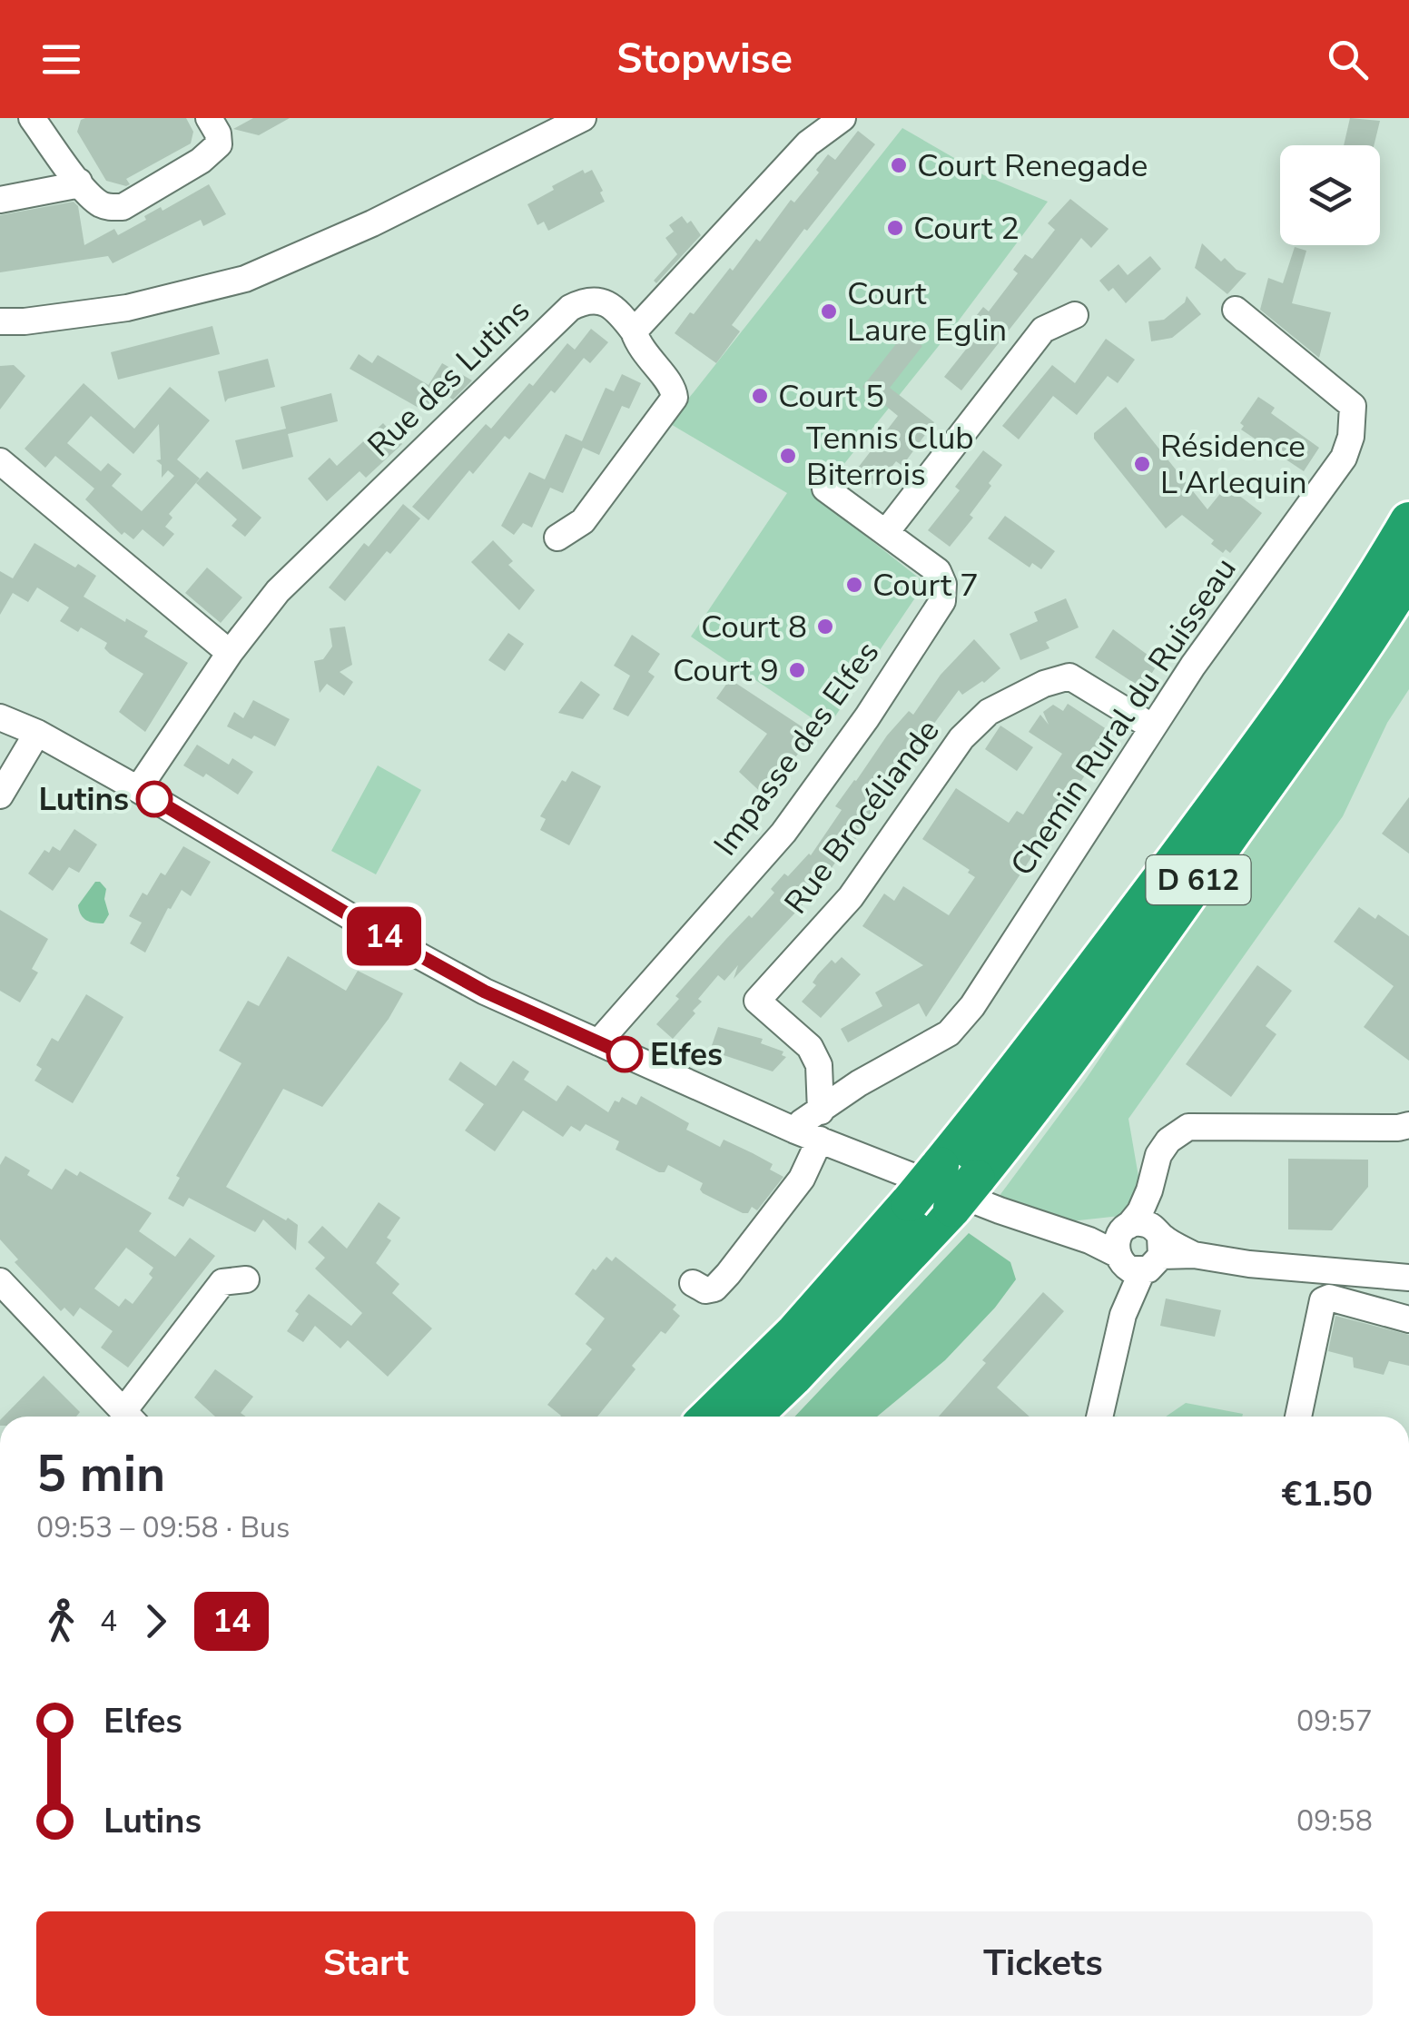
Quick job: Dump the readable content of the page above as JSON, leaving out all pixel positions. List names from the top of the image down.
{
  "streets": {
    "highway": ["D 612"],
    "street": [
      "Rue des Lutins",
      "Chemin Rural du Ruisseau",
      "Impasse des Elfes",
      "Rue Brocéliande"
    ]
  },
  "crossings": [
    ["Chemin Rural du Ruisseau", "Rue Brocéliande"]
  ],
  "places": [
    "Court Renegade",
    "Court 2",
    "Court Laure Eglin",
    "Court 5",
    "Tennis Club Biterrois",
    "Résidence L'Arlequin",
    "Court 7",
    "Court 8",
    "Court 9",
    "Lutins",
    "Elfes"
  ],
  "lines": ["bus line 14"],
  "page": {
    "header": "Stopwise",
    "on_map": "14",
    "heading": ["5 min", "09:53 – 09:58 · Bus", "€1.50"],
    "legs": ["4", "14"],
    "list": [
      {
        "name": "Elfes",
        "value": "09:57"
      },
      {
        "name": "Lutins",
        "value": "09:58"
      }
    ],
    "buttons": ["Start", "Tickets"]
  }
}
